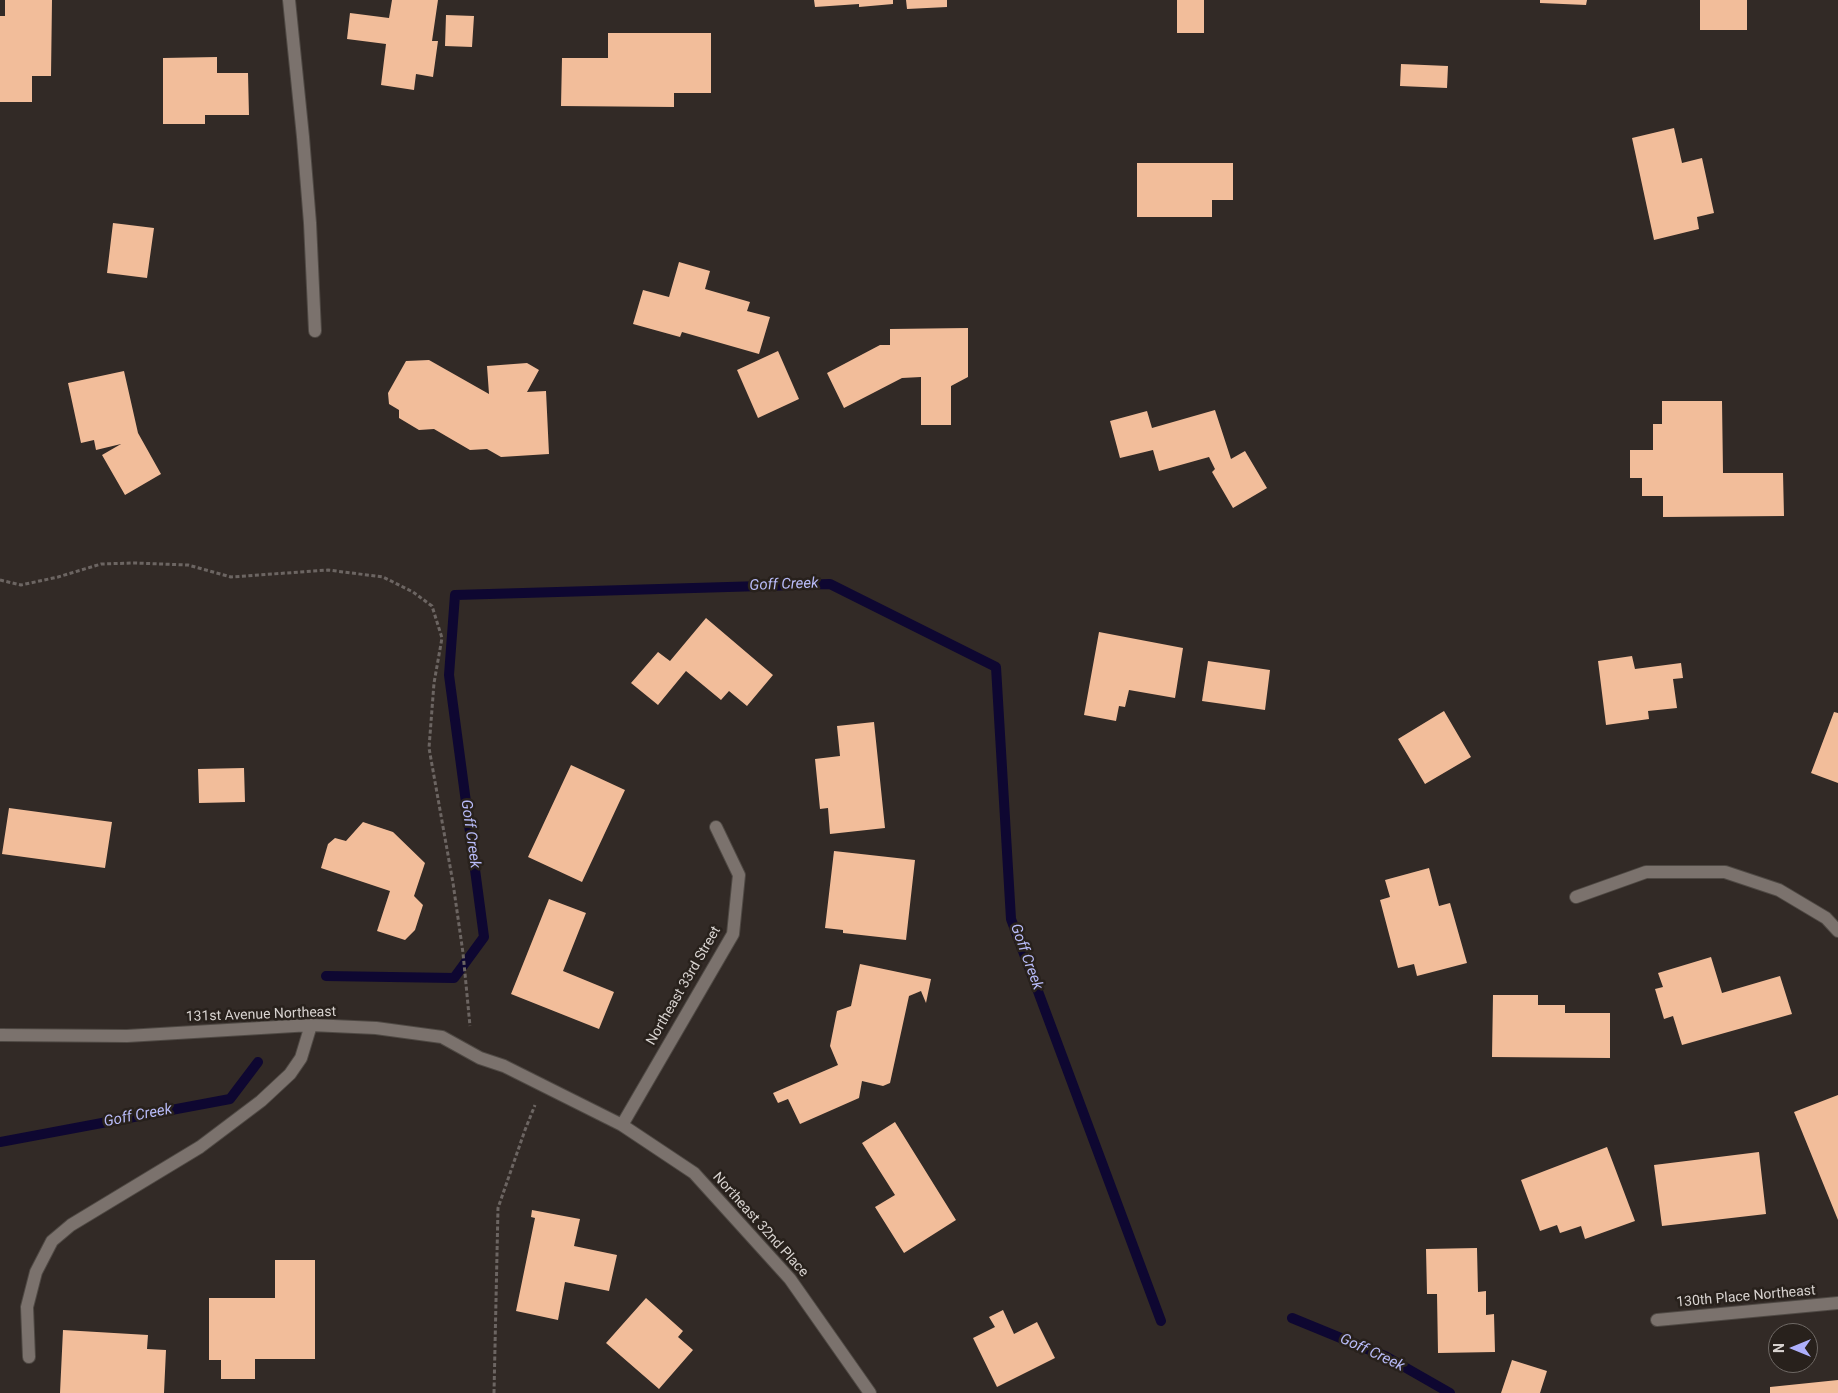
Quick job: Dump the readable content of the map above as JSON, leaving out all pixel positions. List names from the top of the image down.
{
  "streets": {
    "street": [
      "Northeast 33rd Street",
      "131st Avenue Northeast",
      "Northeast 32nd Place",
      "130th Place Northeast"
    ]
  },
  "crossings": [
    ["Northeast 33rd Street", "131st Avenue Northeast"],
    ["Northeast 33rd Street", "Northeast 32nd Place"],
    ["131st Avenue Northeast", "Northeast 32nd Place"]
  ],
  "water": ["Goff Creek"],
  "north": "left"
}
